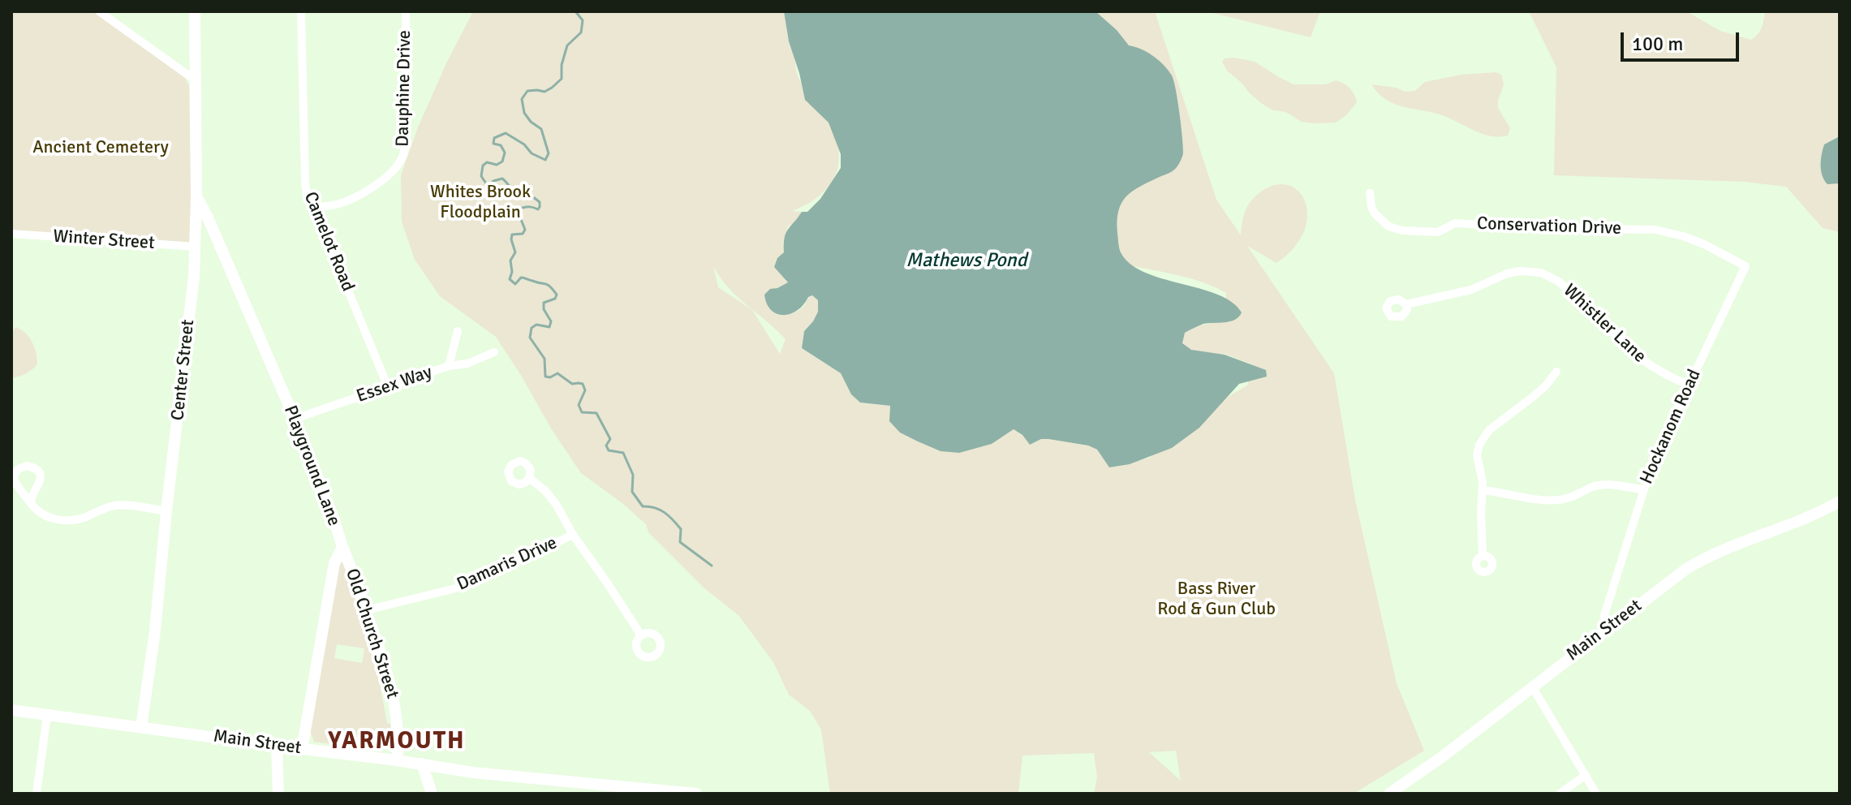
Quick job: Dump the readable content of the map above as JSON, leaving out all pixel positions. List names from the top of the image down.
{
  "streets": {
    "street": [
      "Dauphine Drive",
      "Conservation Drive",
      "Winter Street",
      "Camelot Road",
      "Whistler Lane",
      "Center Street",
      "Essex Way",
      "Hockanom Road",
      "Playground Lane",
      "Damaris Drive",
      "Main Street",
      "Old Church Street"
    ]
  },
  "crossings": [
    ["Dauphine Drive", "Camelot Road"],
    ["Conservation Drive", "Hockanom Road"],
    ["Winter Street", "Center Street"],
    ["Camelot Road", "Essex Way"],
    ["Whistler Lane", "Hockanom Road"],
    ["Center Street", "Playground Lane"],
    ["Center Street", "Main Street"],
    ["Essex Way", "Playground Lane"],
    ["Hockanom Road", "Main Street"],
    ["Playground Lane", "Main Street"],
    ["Playground Lane", "Old Church Street"],
    ["Damaris Drive", "Old Church Street"],
    ["Main Street", "Old Church Street"]
  ],
  "districts": ["YARMOUTH"],
  "water": ["Mathews Pond"],
  "parks": ["Ancient Cemetery", "Whites Brook Floodplain", "Bass River Rod & Gun Club"],
  "scale_bar": "100 m"
}
